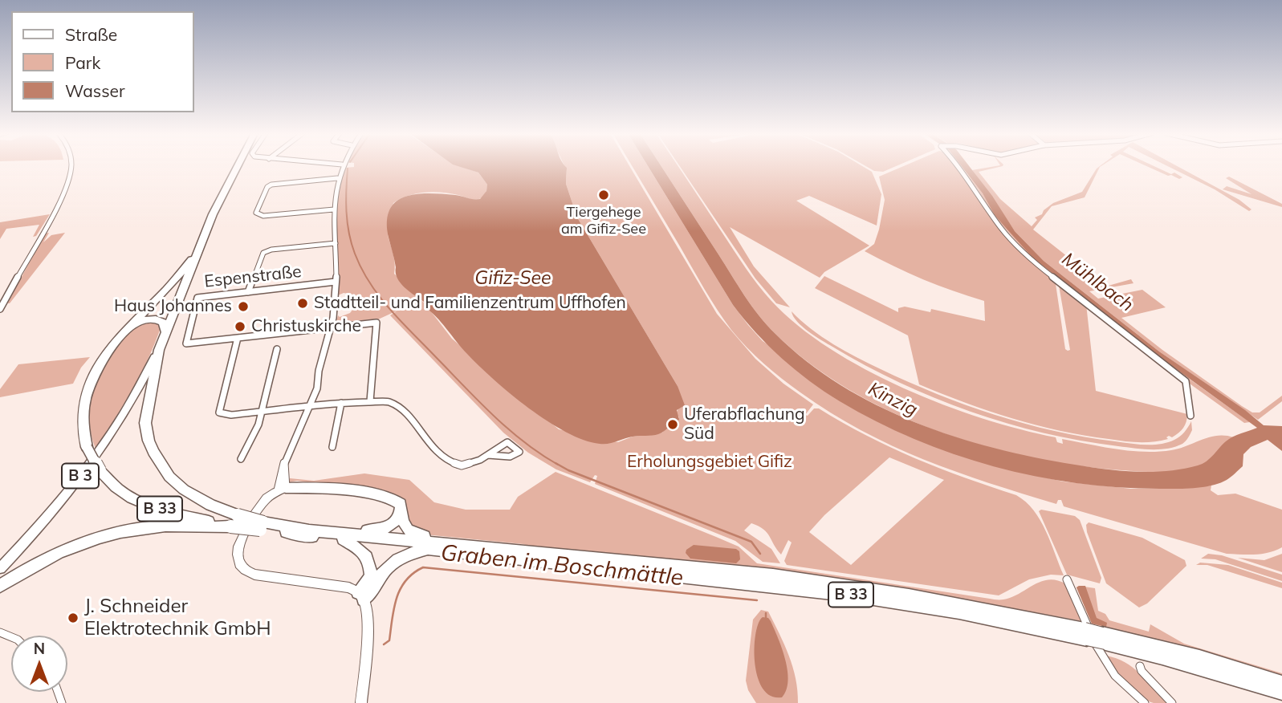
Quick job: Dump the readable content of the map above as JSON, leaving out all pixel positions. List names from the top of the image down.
{
  "streets": {
    "highway": ["B 3", "B 33"],
    "street": ["Espenstraße"]
  },
  "crossings": [
    ["B 3", "B 33"]
  ],
  "water": [
    "Gifiz-See",
    "Mühlbach",
    "Kinzig",
    "Graben im Boschmättle"
  ],
  "parks": ["Erholungsgebiet Gifiz"],
  "places": [
    "Tiergehege am Gifiz-See",
    "Stadtteil- und Familienzentrum Uffhofen",
    "Haus Johannes",
    "Christuskirche",
    "Uferabflachung Süd",
    "J. Schneider Elektrotechnik GmbH"
  ],
  "legend": ["Straße", "Park", "Wasser"],
  "north": "top"
}
